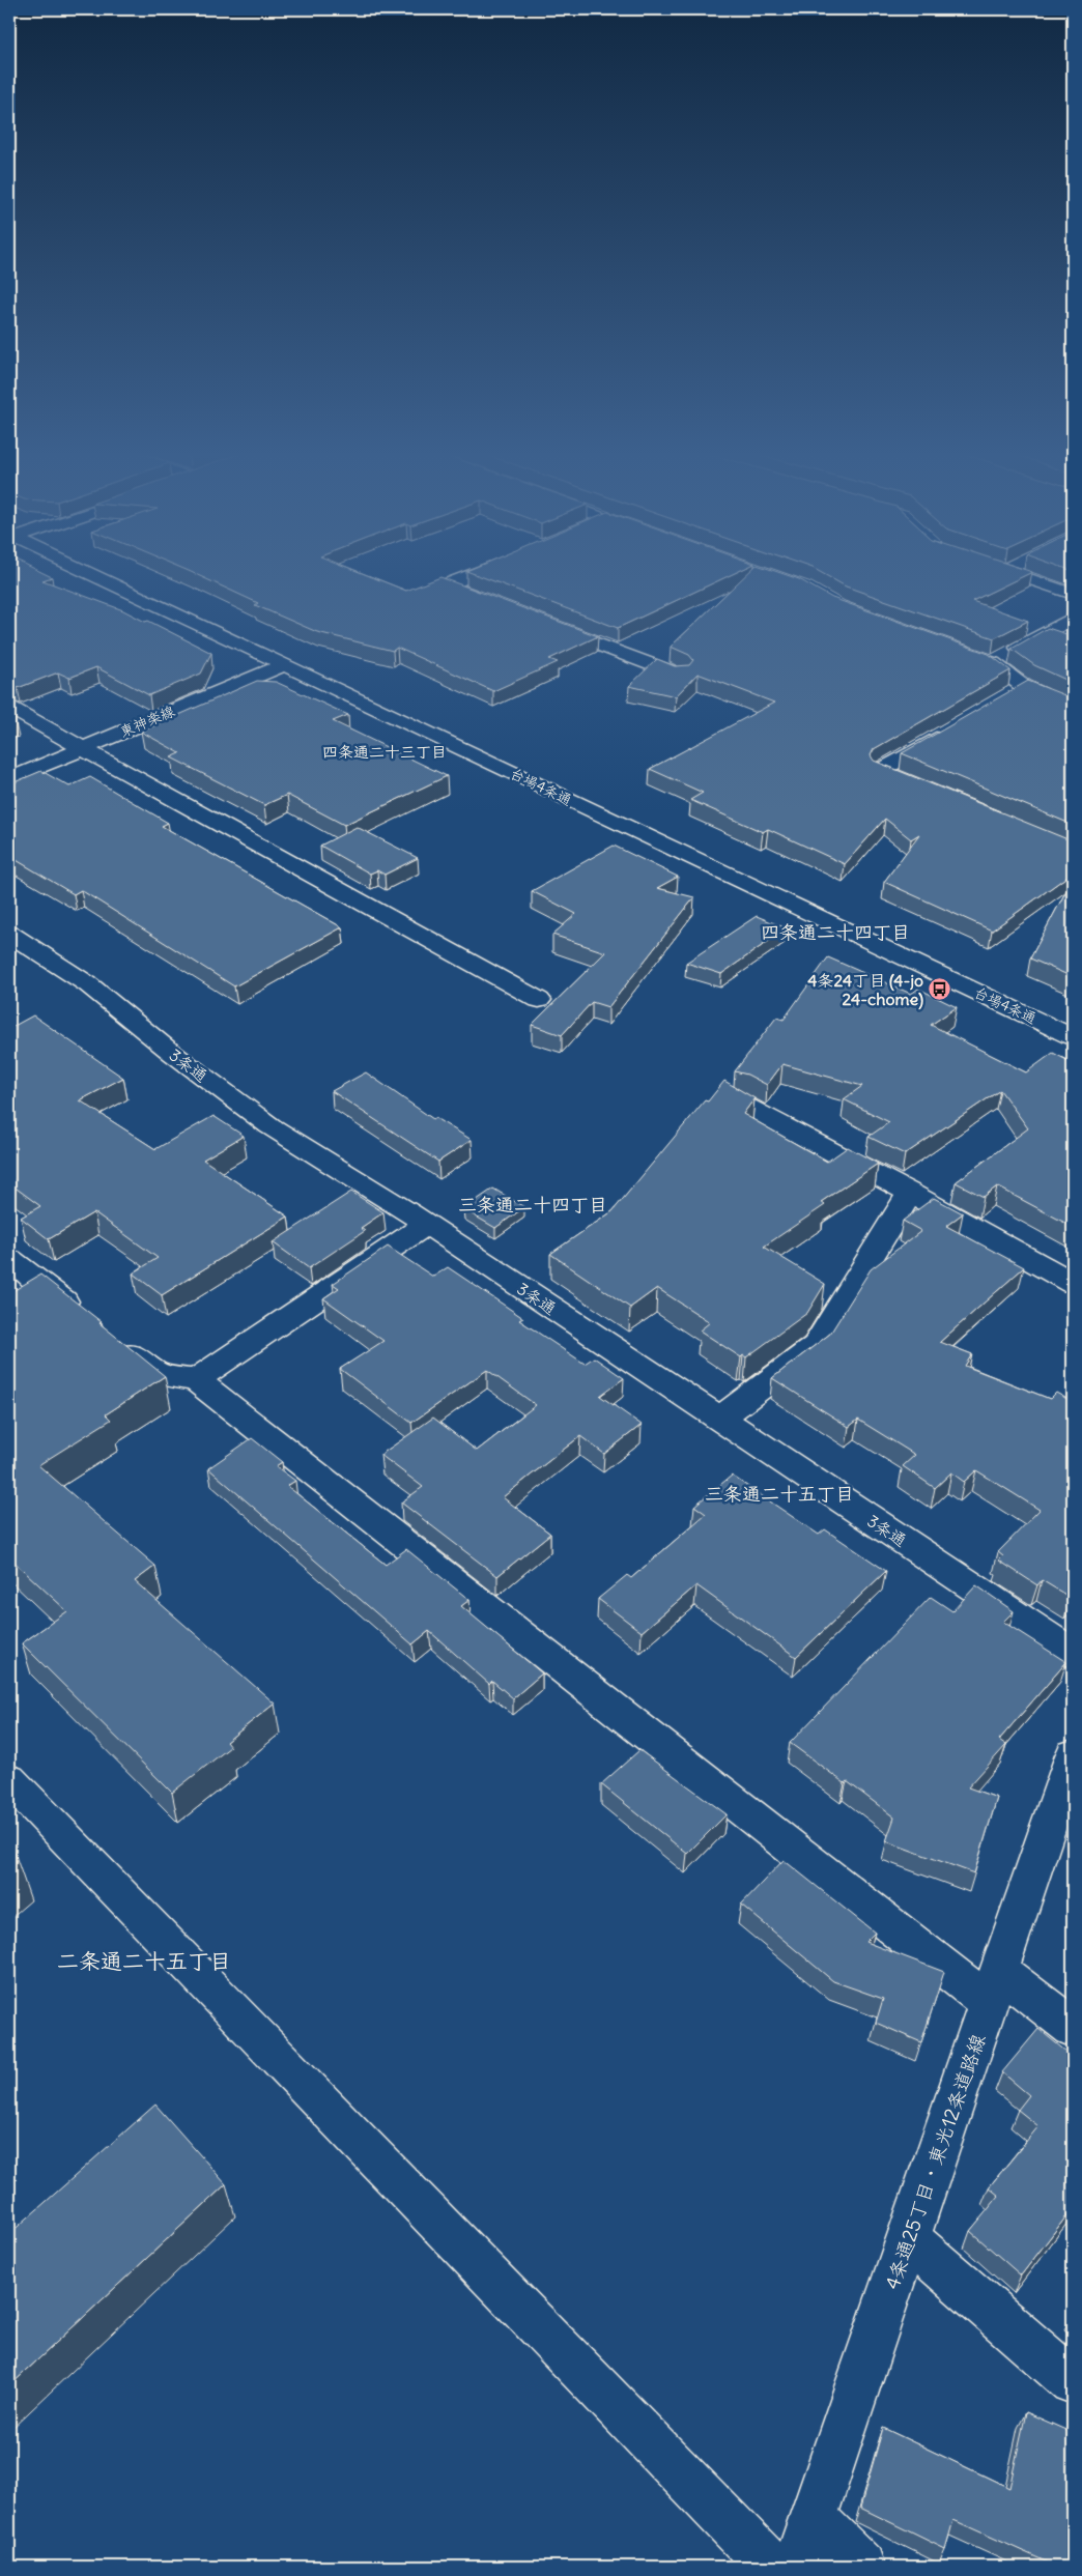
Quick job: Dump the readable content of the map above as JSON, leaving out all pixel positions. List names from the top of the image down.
{
  "streets": {
    "street": [
      "東神楽線",
      "台場4条通",
      "3条通",
      "4条通25丁目・東光12条道路線"
    ]
  },
  "crossings": [
    ["東神楽線", "台場4条通"]
  ],
  "districts": [
    "四条通二十三丁目",
    "四条通二十四丁目",
    "三条通二十四丁目",
    "三条通二十五丁目",
    "二条通二十五丁目"
  ],
  "places": {
    "bus stop": ["4条24丁目 (4-jo 24-chome)"]
  }
}
